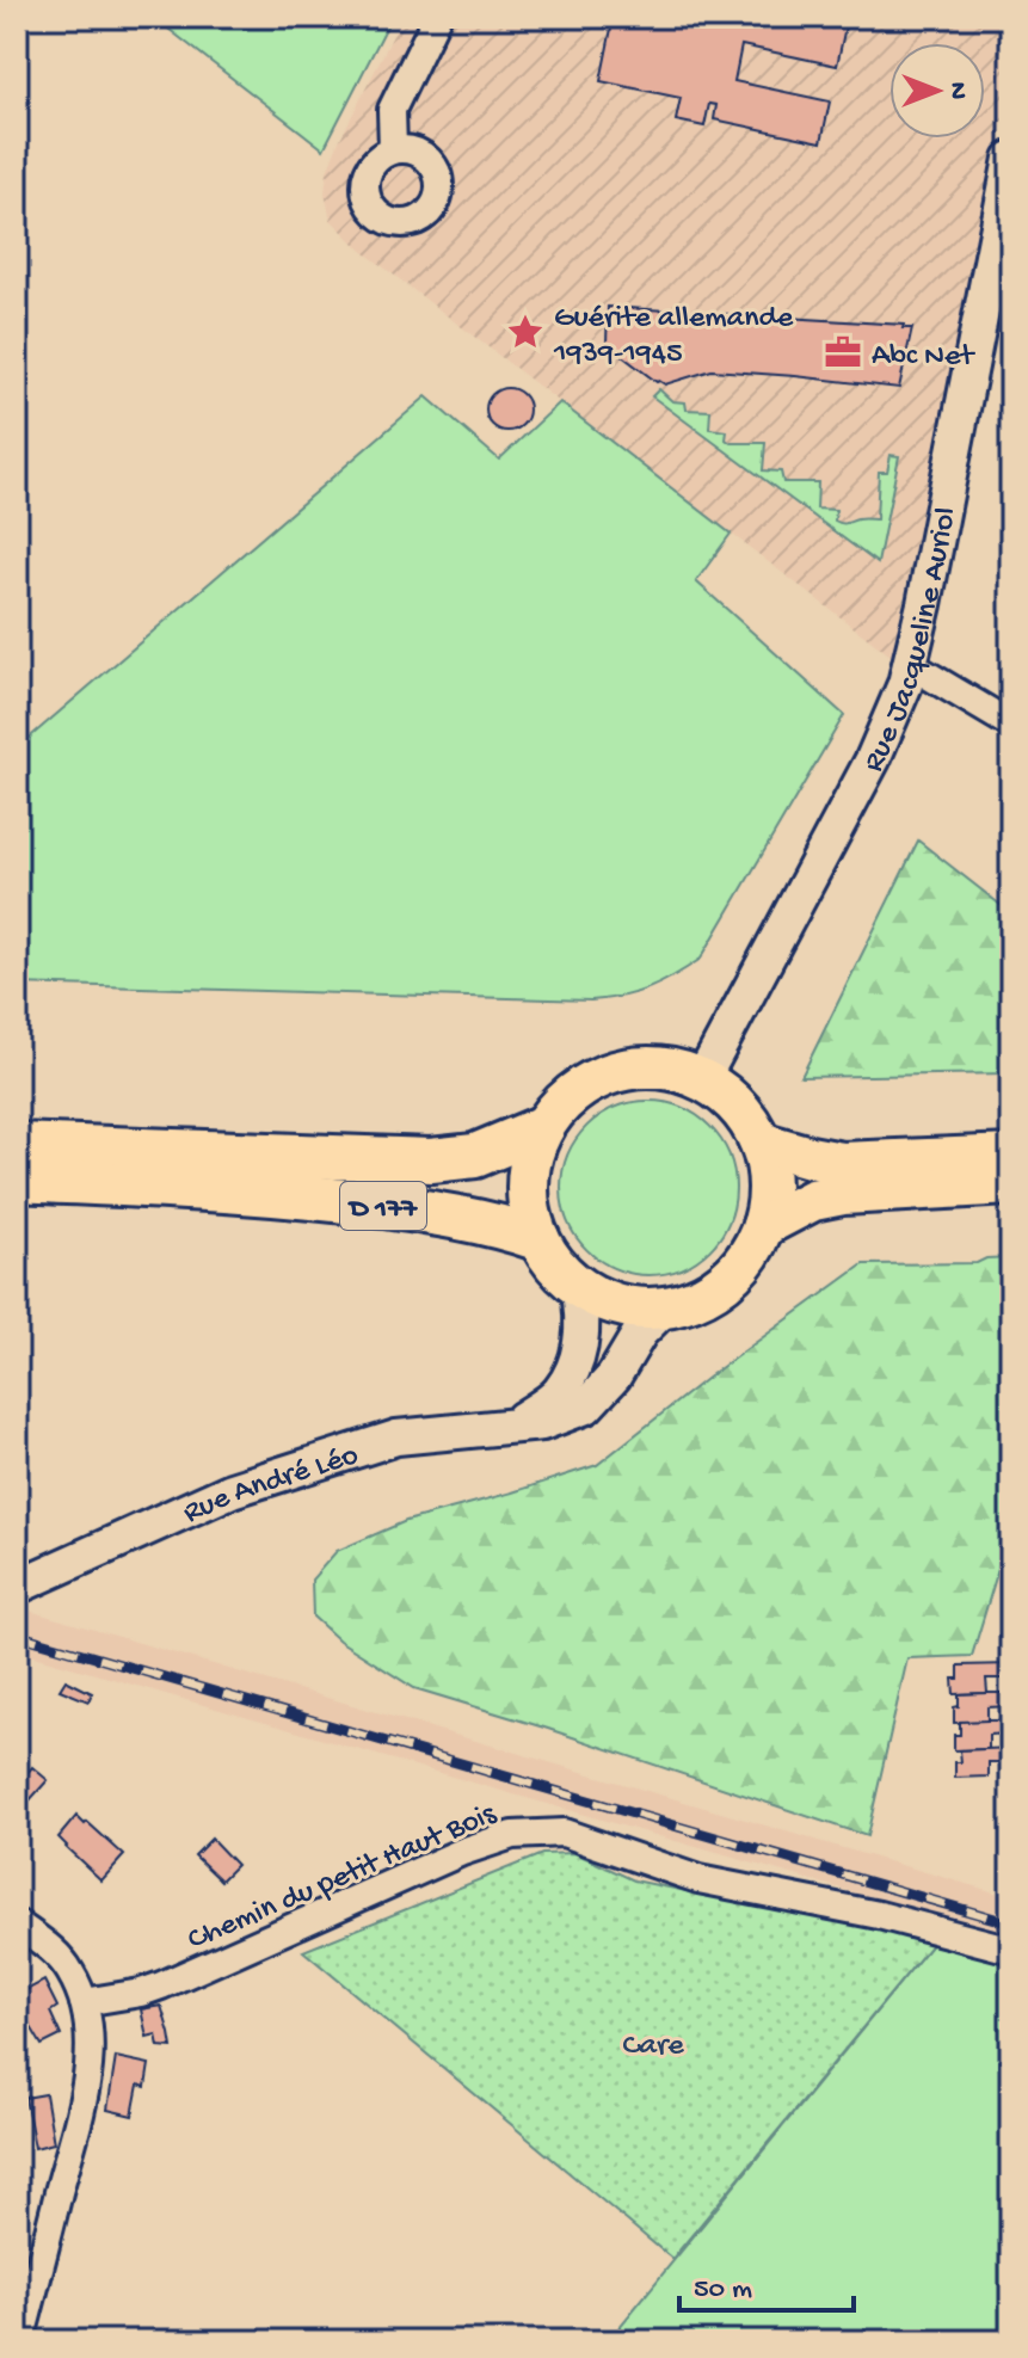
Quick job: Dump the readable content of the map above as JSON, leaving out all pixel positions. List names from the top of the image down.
{
  "streets": {
    "highway": ["D 177"],
    "street": ["Rue Jacqueline Auriol", "Rue André Léo", "Chemin du petit Haut Bois"]
  },
  "crossings": [
    ["Rue Jacqueline Auriol", "D 177"],
    ["Rue Jacqueline Auriol", "Rue André Léo"],
    ["D 177", "Rue André Léo"]
  ],
  "parks": ["Care"],
  "places": {
    "place": ["Guérite allemande 1939-1945"],
    "office": ["Abc Net"]
  },
  "scale_bar": "50 m",
  "north": "right"
}
